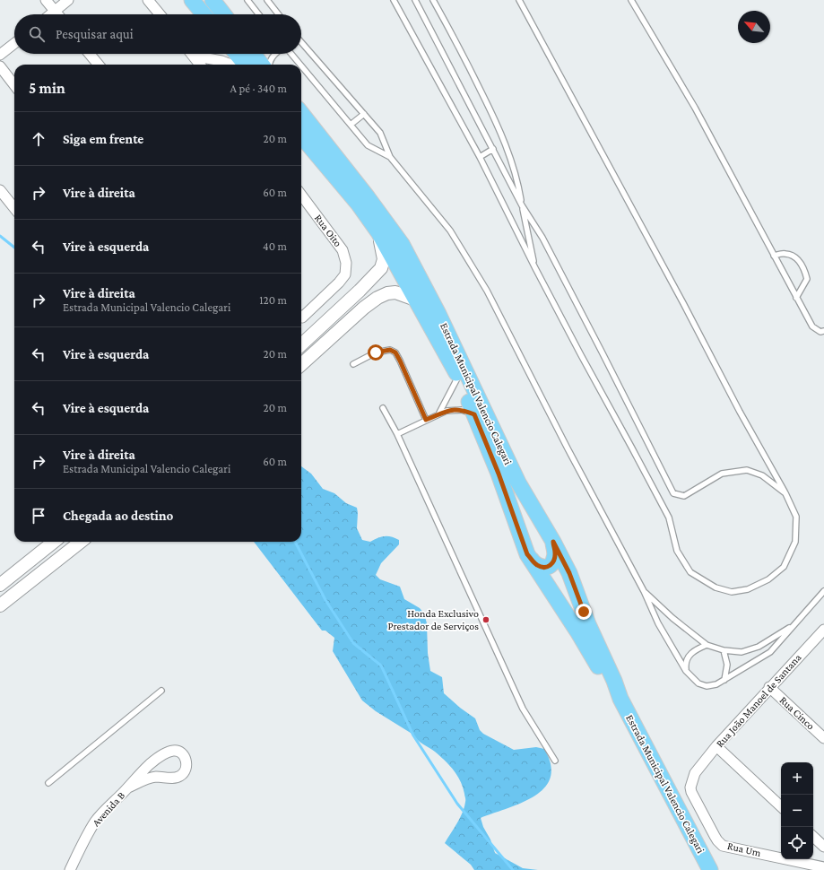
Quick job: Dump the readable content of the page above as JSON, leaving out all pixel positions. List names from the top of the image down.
{
  "streets": {
    "main road": ["Estrada Municipal Valencio Calegari"],
    "street": [
      "Rua Oito",
      "Rua João Manoel de Santana",
      "Rua Cinco",
      "Avenida B",
      "Rua Um"
    ]
  },
  "crossings": [
    ["Rua João Manoel de Santana", "Rua Cinco"],
    ["Rua João Manoel de Santana", "Rua Um"]
  ],
  "places": ["Honda Exclusivo Prestador de Serviços"],
  "north": "top left",
  "page": {
    "search": "Pesquisar aqui",
    "heading": ["5 min", "A pé · 340 m"],
    "list": [
      ["Siga em frente", "20 m"],
      ["Vire à direita", "60 m"],
      ["Vire à esquerda", "40 m"],
      ["Vire à direita", "Estrada Municipal Valencio Calegari", "120 m"],
      ["Vire à esquerda", "20 m"],
      ["Vire à esquerda", "20 m"],
      ["Vire à direita", "Estrada Municipal Valencio Calegari", "60 m"],
      "Chegada ao destino"
    ],
    "map_buttons": ["+", "−"]
  }
}
